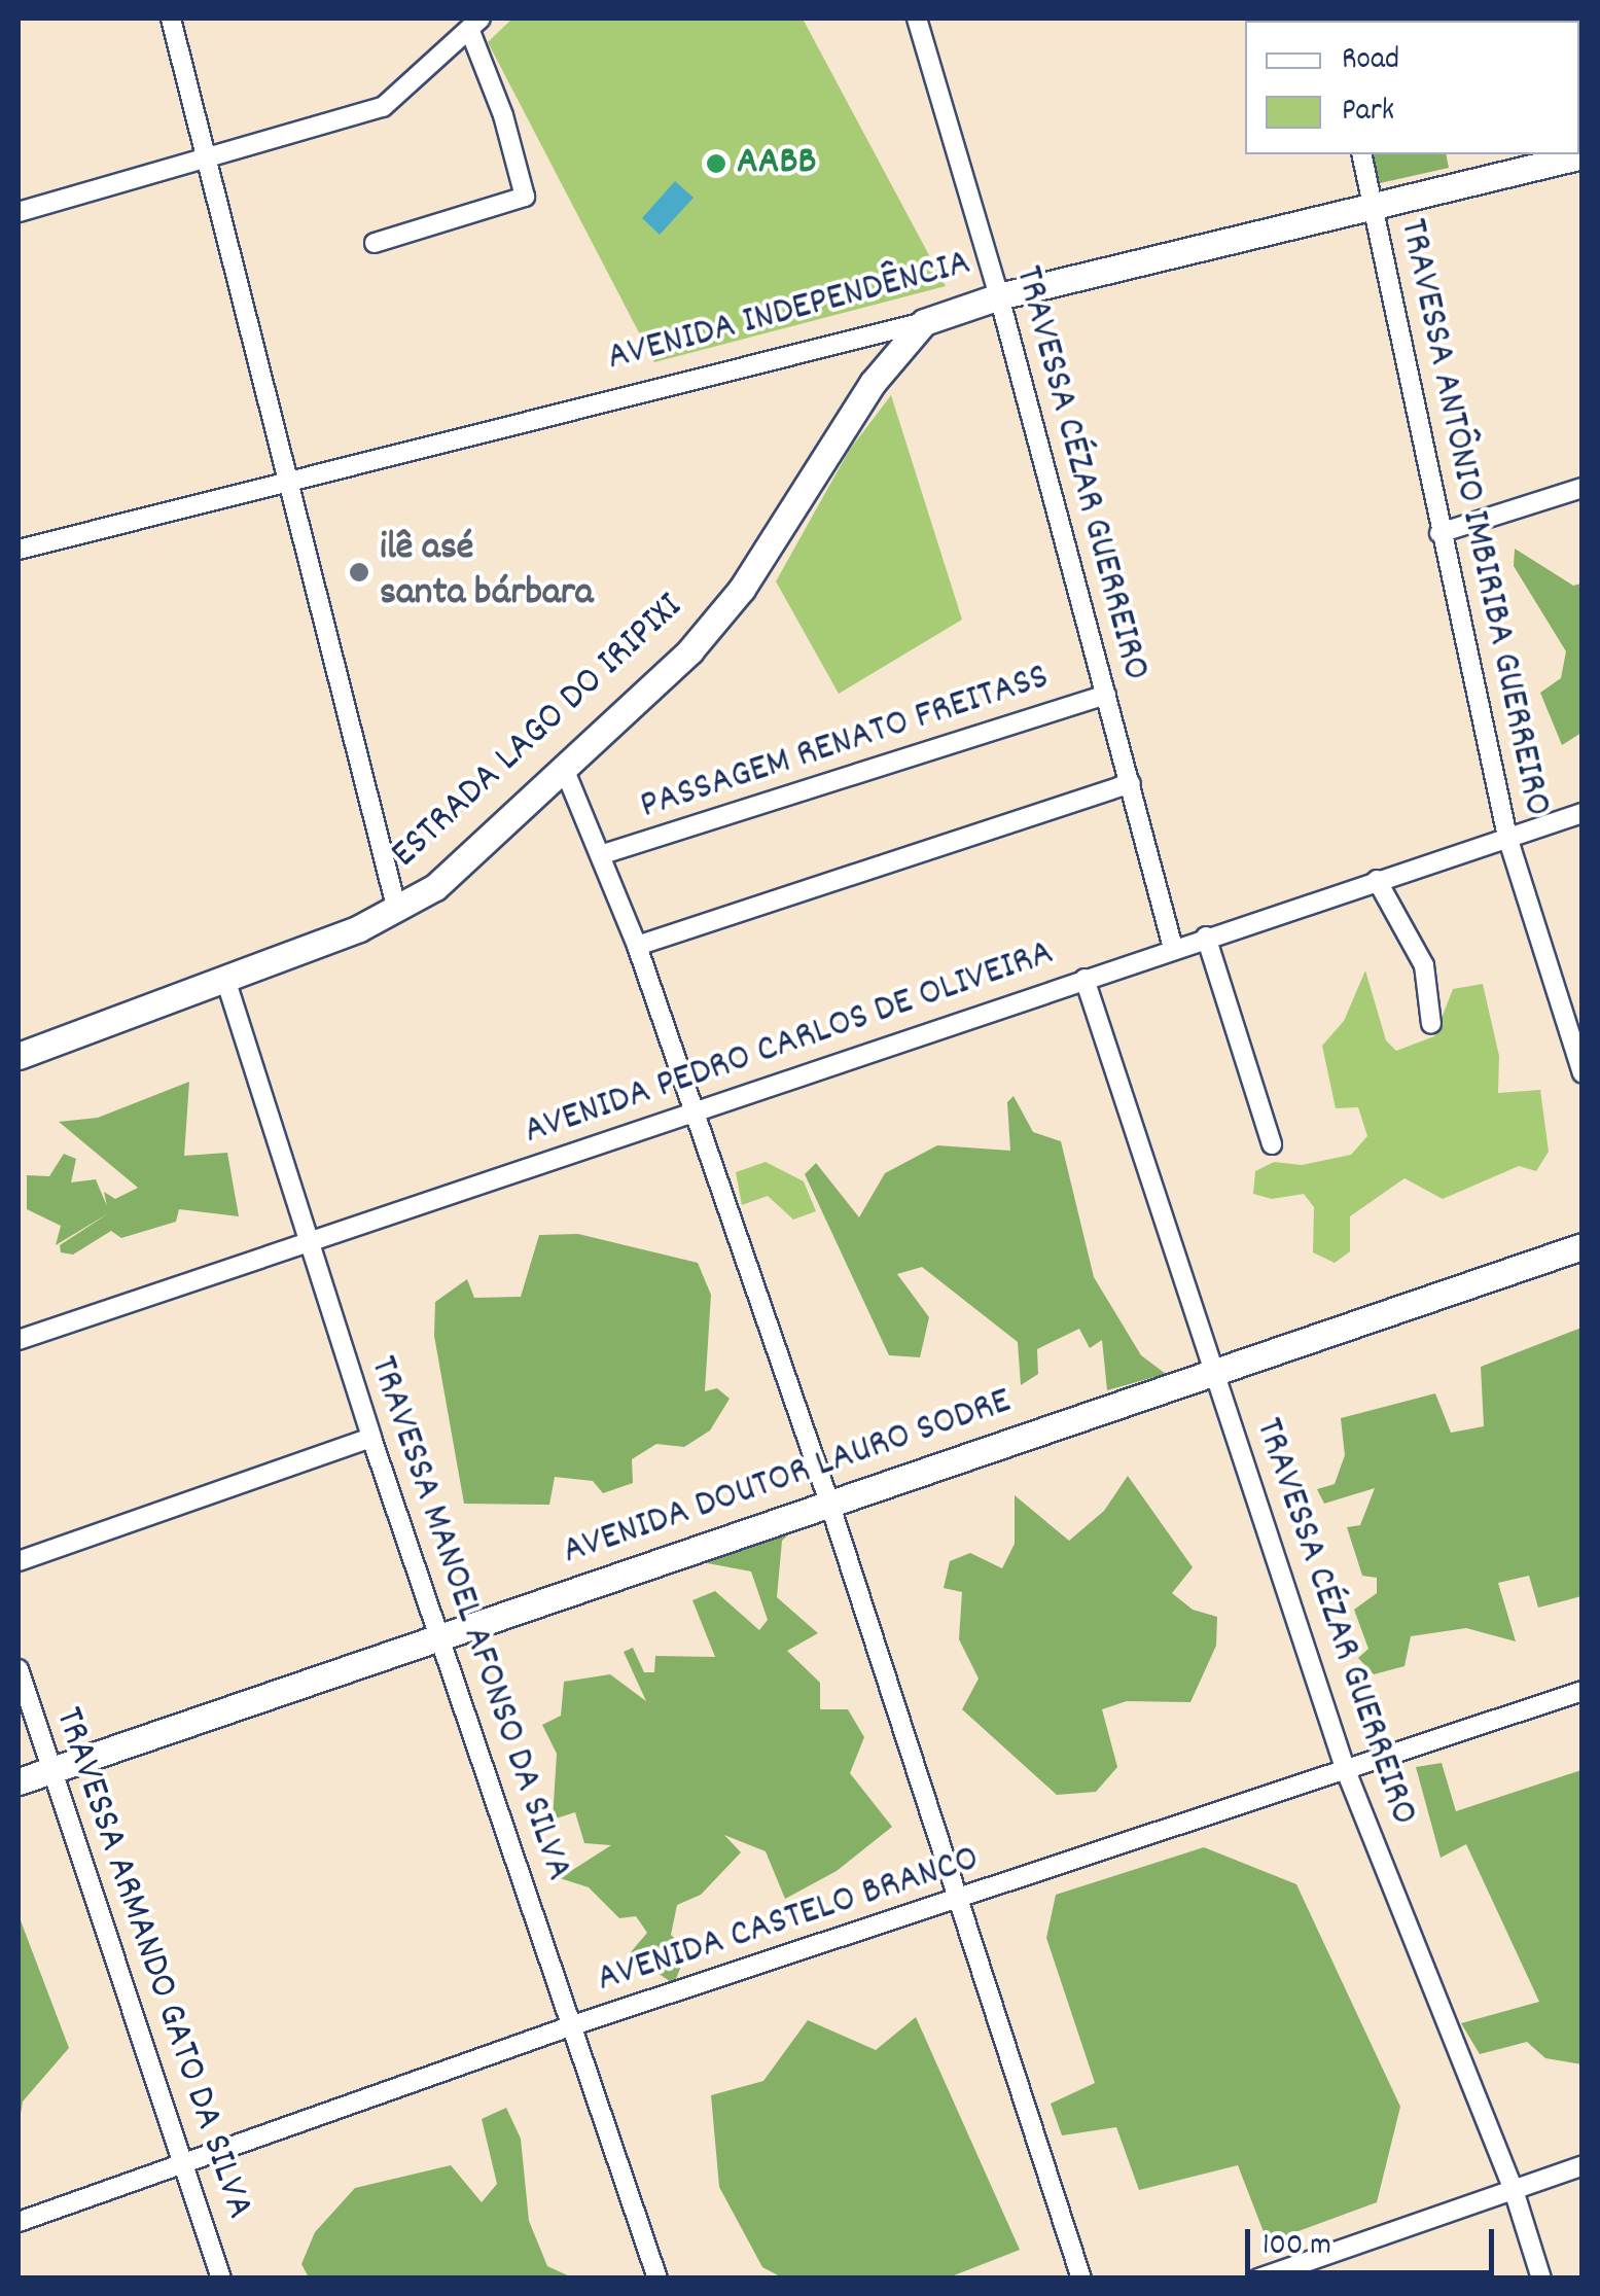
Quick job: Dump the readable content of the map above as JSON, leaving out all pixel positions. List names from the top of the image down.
{
  "streets": {
    "street": [
      "AVENIDA INDEPENDÊNCIA",
      "TRAVESSA CÉZAR GUERREIRO",
      "TRAVESSA ANTÔNIO IMBIRIBA GUERREIRO",
      "ESTRADA LAGO DO IRIPIXI",
      "PASSAGEM RENATO FREITASS",
      "AVENIDA PEDRO CARLOS DE OLIVEIRA",
      "AVENIDA DOUTOR LAURO SODRE",
      "TRAVESSA MANOEL AFONSO DA SILVA",
      "AVENIDA CASTELO BRANCO",
      "TRAVESSA ARMANDO GATO DA SILVA"
    ]
  },
  "crossings": [
    ["AVENIDA INDEPENDÊNCIA", "TRAVESSA CÉZAR GUERREIRO"],
    ["AVENIDA INDEPENDÊNCIA", "TRAVESSA ANTÔNIO IMBIRIBA GUERREIRO"],
    ["AVENIDA INDEPENDÊNCIA", "ESTRADA LAGO DO IRIPIXI"],
    ["TRAVESSA CÉZAR GUERREIRO", "PASSAGEM RENATO FREITASS"],
    ["TRAVESSA CÉZAR GUERREIRO", "AVENIDA PEDRO CARLOS DE OLIVEIRA"],
    ["TRAVESSA CÉZAR GUERREIRO", "AVENIDA DOUTOR LAURO SODRE"],
    ["TRAVESSA CÉZAR GUERREIRO", "AVENIDA CASTELO BRANCO"],
    ["TRAVESSA ANTÔNIO IMBIRIBA GUERREIRO", "AVENIDA PEDRO CARLOS DE OLIVEIRA"],
    ["ESTRADA LAGO DO IRIPIXI", "TRAVESSA MANOEL AFONSO DA SILVA"],
    ["AVENIDA PEDRO CARLOS DE OLIVEIRA", "TRAVESSA MANOEL AFONSO DA SILVA"],
    ["AVENIDA DOUTOR LAURO SODRE", "TRAVESSA MANOEL AFONSO DA SILVA"],
    ["AVENIDA DOUTOR LAURO SODRE", "TRAVESSA ARMANDO GATO DA SILVA"],
    ["TRAVESSA MANOEL AFONSO DA SILVA", "AVENIDA CASTELO BRANCO"],
    ["AVENIDA CASTELO BRANCO", "TRAVESSA ARMANDO GATO DA SILVA"]
  ],
  "places": ["AABB", "ilê asé santa bárbara"],
  "legend": ["Road", "Park"],
  "scale_bar": "100 m"
}
